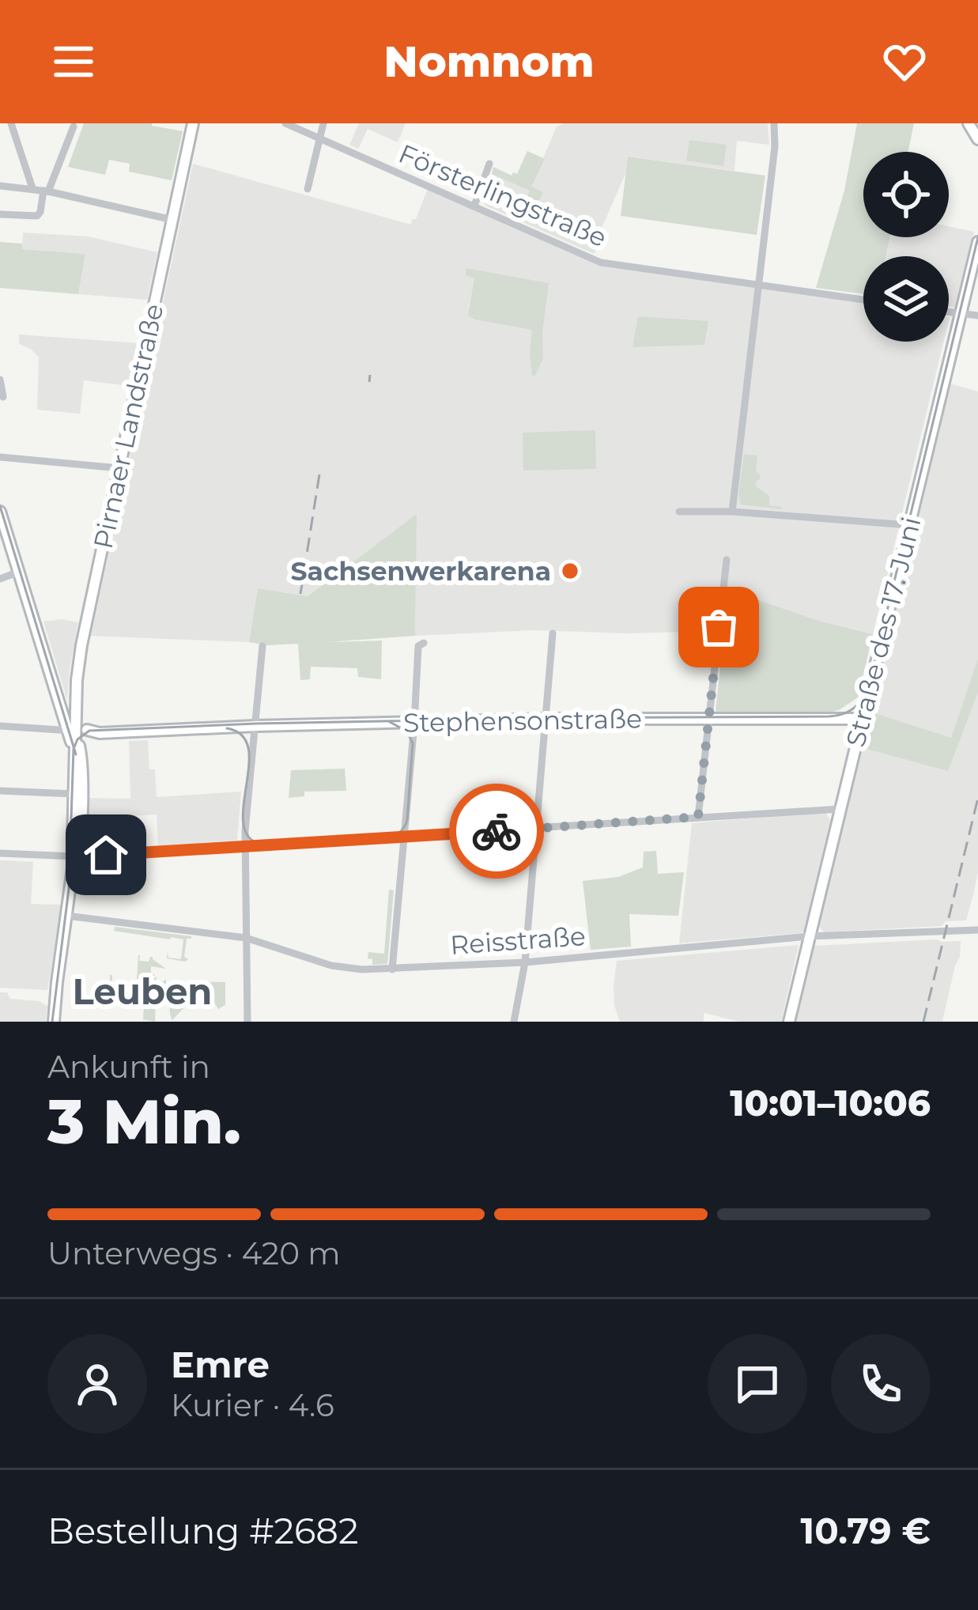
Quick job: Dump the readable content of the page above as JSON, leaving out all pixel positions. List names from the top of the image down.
{
  "streets": {
    "street": [
      "Försterlingstraße",
      "Pirnaer Landstraße",
      "Straße des 17. Juni",
      "Stephensonstraße",
      "Reisstraße"
    ]
  },
  "crossings": [
    ["Pirnaer Landstraße", "Stephensonstraße"],
    ["Pirnaer Landstraße", "Reisstraße"],
    ["Straße des 17. Juni", "Stephensonstraße"],
    ["Straße des 17. Juni", "Reisstraße"]
  ],
  "districts": ["Leuben"],
  "places": ["Sachsenwerkarena"],
  "page": {
    "header": "Nomnom",
    "heading": ["3 Min.", "Ankunft in", "10:01–10:06"],
    "panel": [
      "Emre",
      "Kurier · 4.6",
      "Bestellung #2682",
      "10.79 €"
    ],
    "bar": "Unterwegs · 420 m"
  }
}
